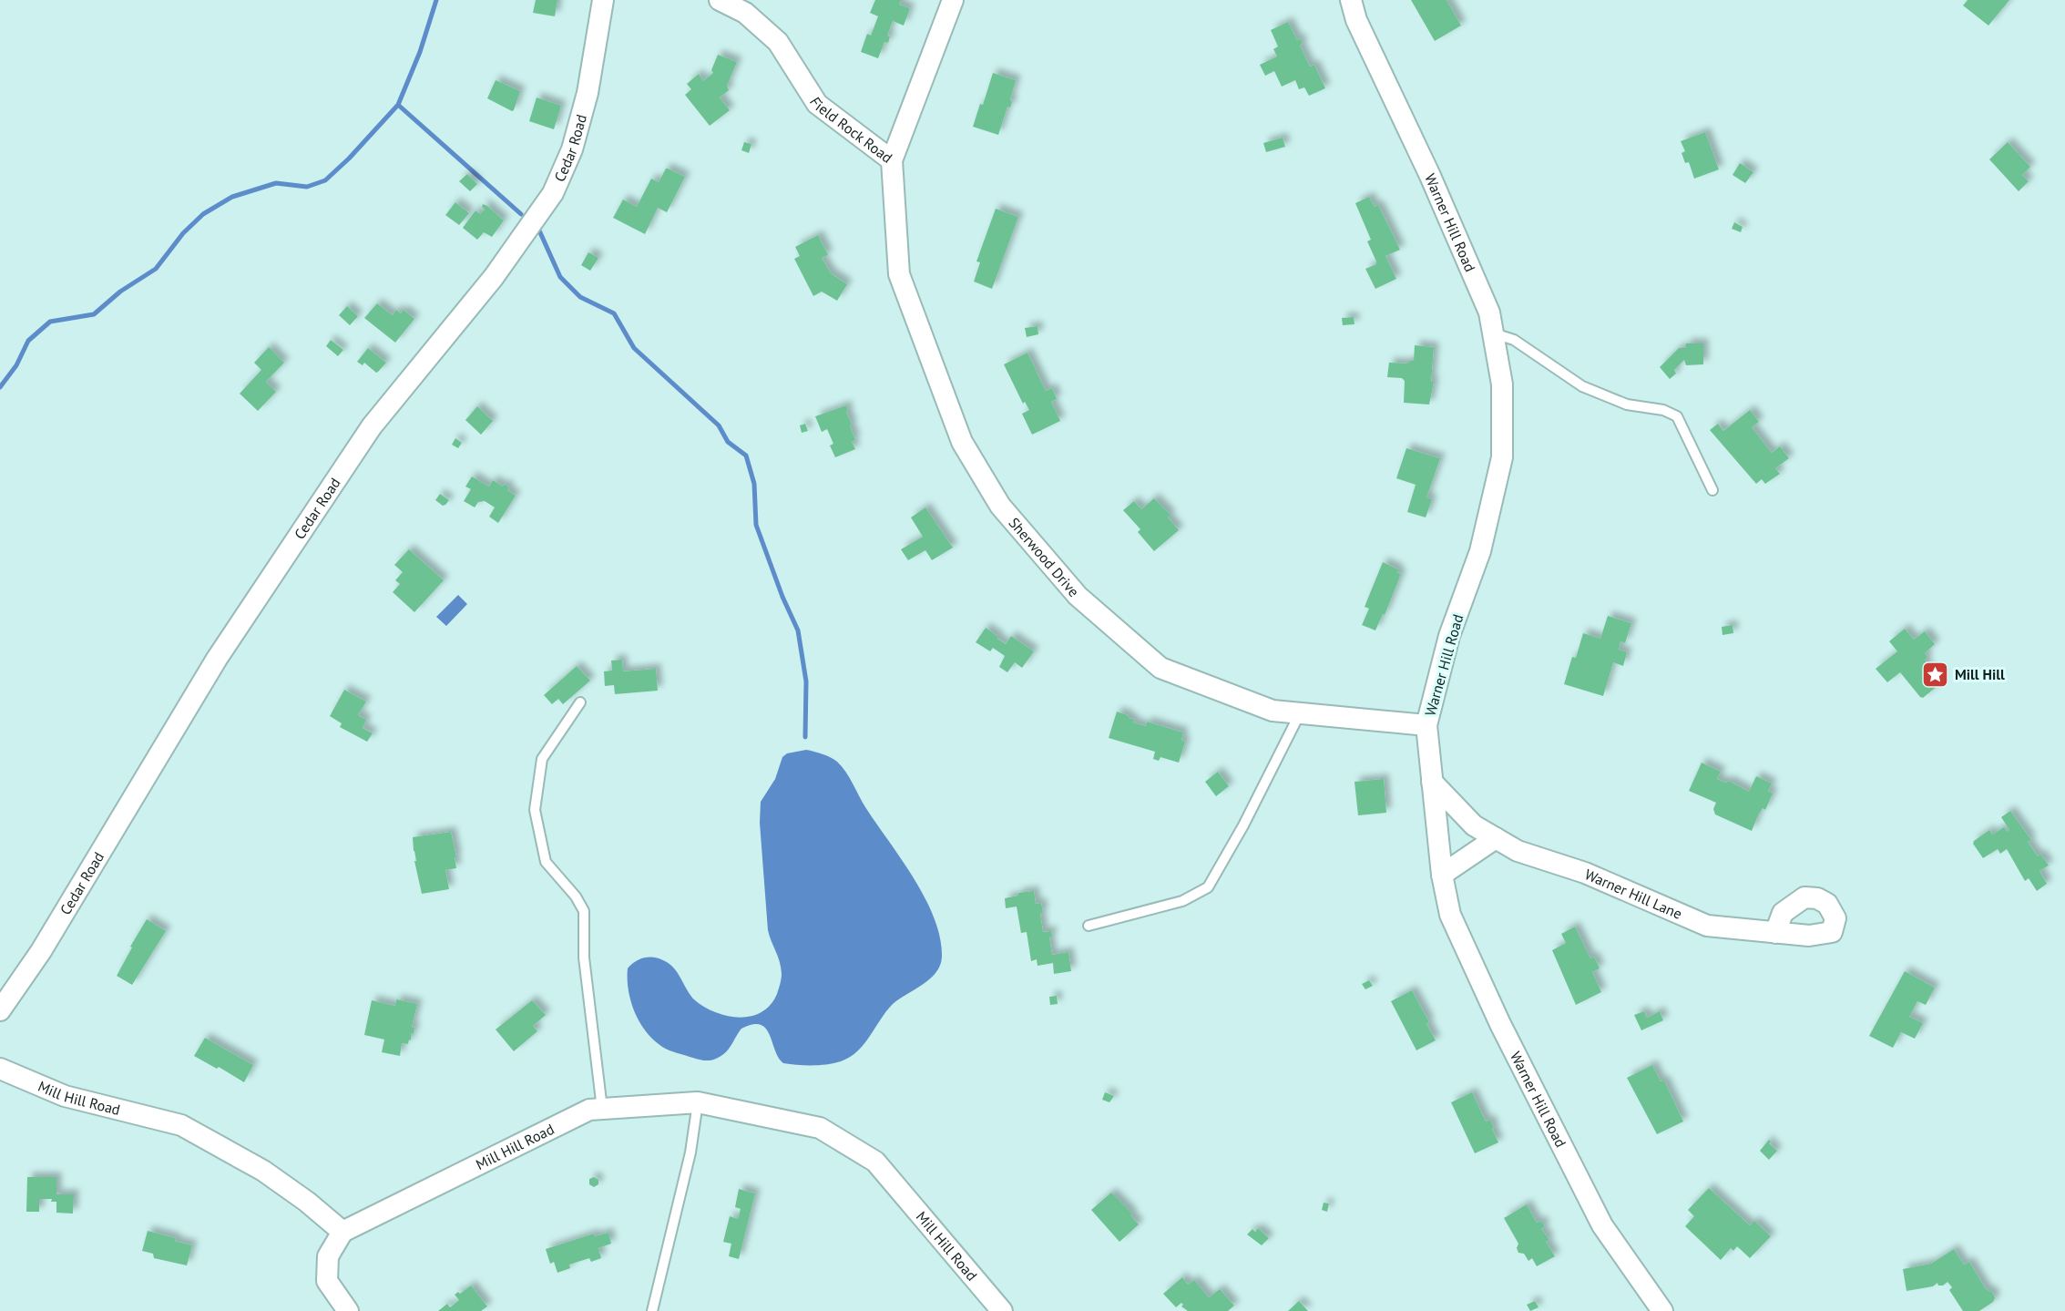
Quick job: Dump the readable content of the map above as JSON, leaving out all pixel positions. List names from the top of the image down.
{
  "streets": {
    "street": [
      "Field Rock Road",
      "Cedar Road",
      "Warner Hill Road",
      "Sherwood Drive",
      "Warner Hill Lane",
      "Mill Hill Road"
    ]
  },
  "crossings": [
    ["Field Rock Road", "Sherwood Drive"],
    ["Warner Hill Road", "Sherwood Drive"],
    ["Warner Hill Road", "Warner Hill Lane"]
  ],
  "places": {
    "place": ["Mill Hill"]
  }
}
